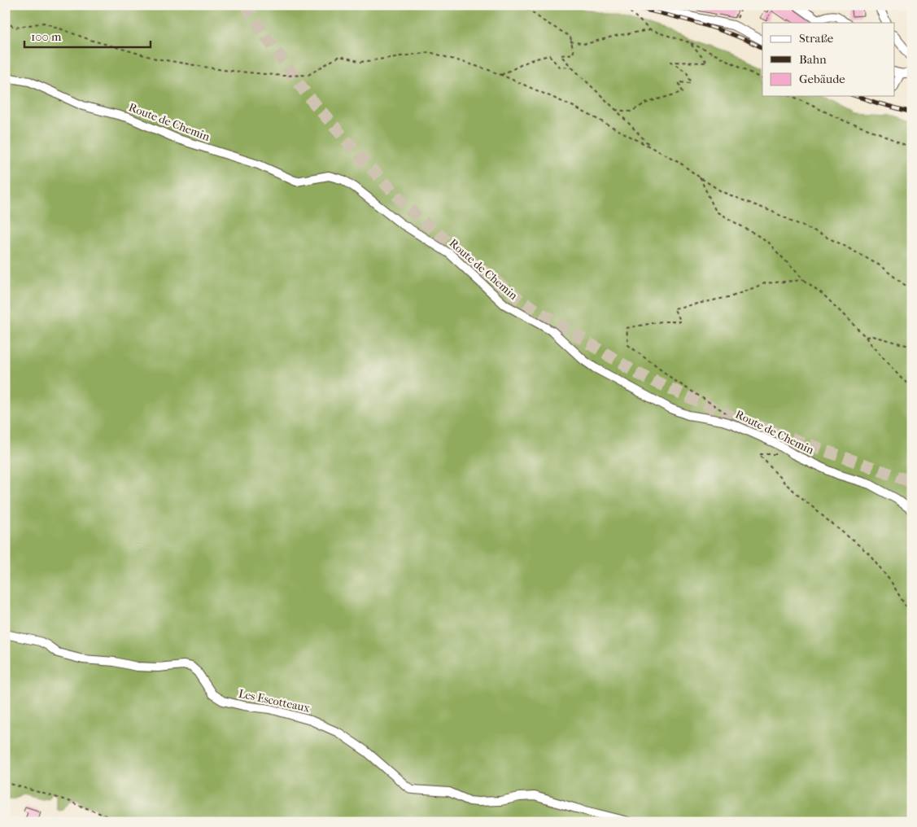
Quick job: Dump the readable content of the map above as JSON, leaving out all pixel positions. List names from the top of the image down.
{
  "streets": {
    "street": ["Route de Chemin", "Les Escotteaux"]
  },
  "legend": ["Straße", "Bahn", "Gebäude"],
  "scale_bar": "100 m"
}
